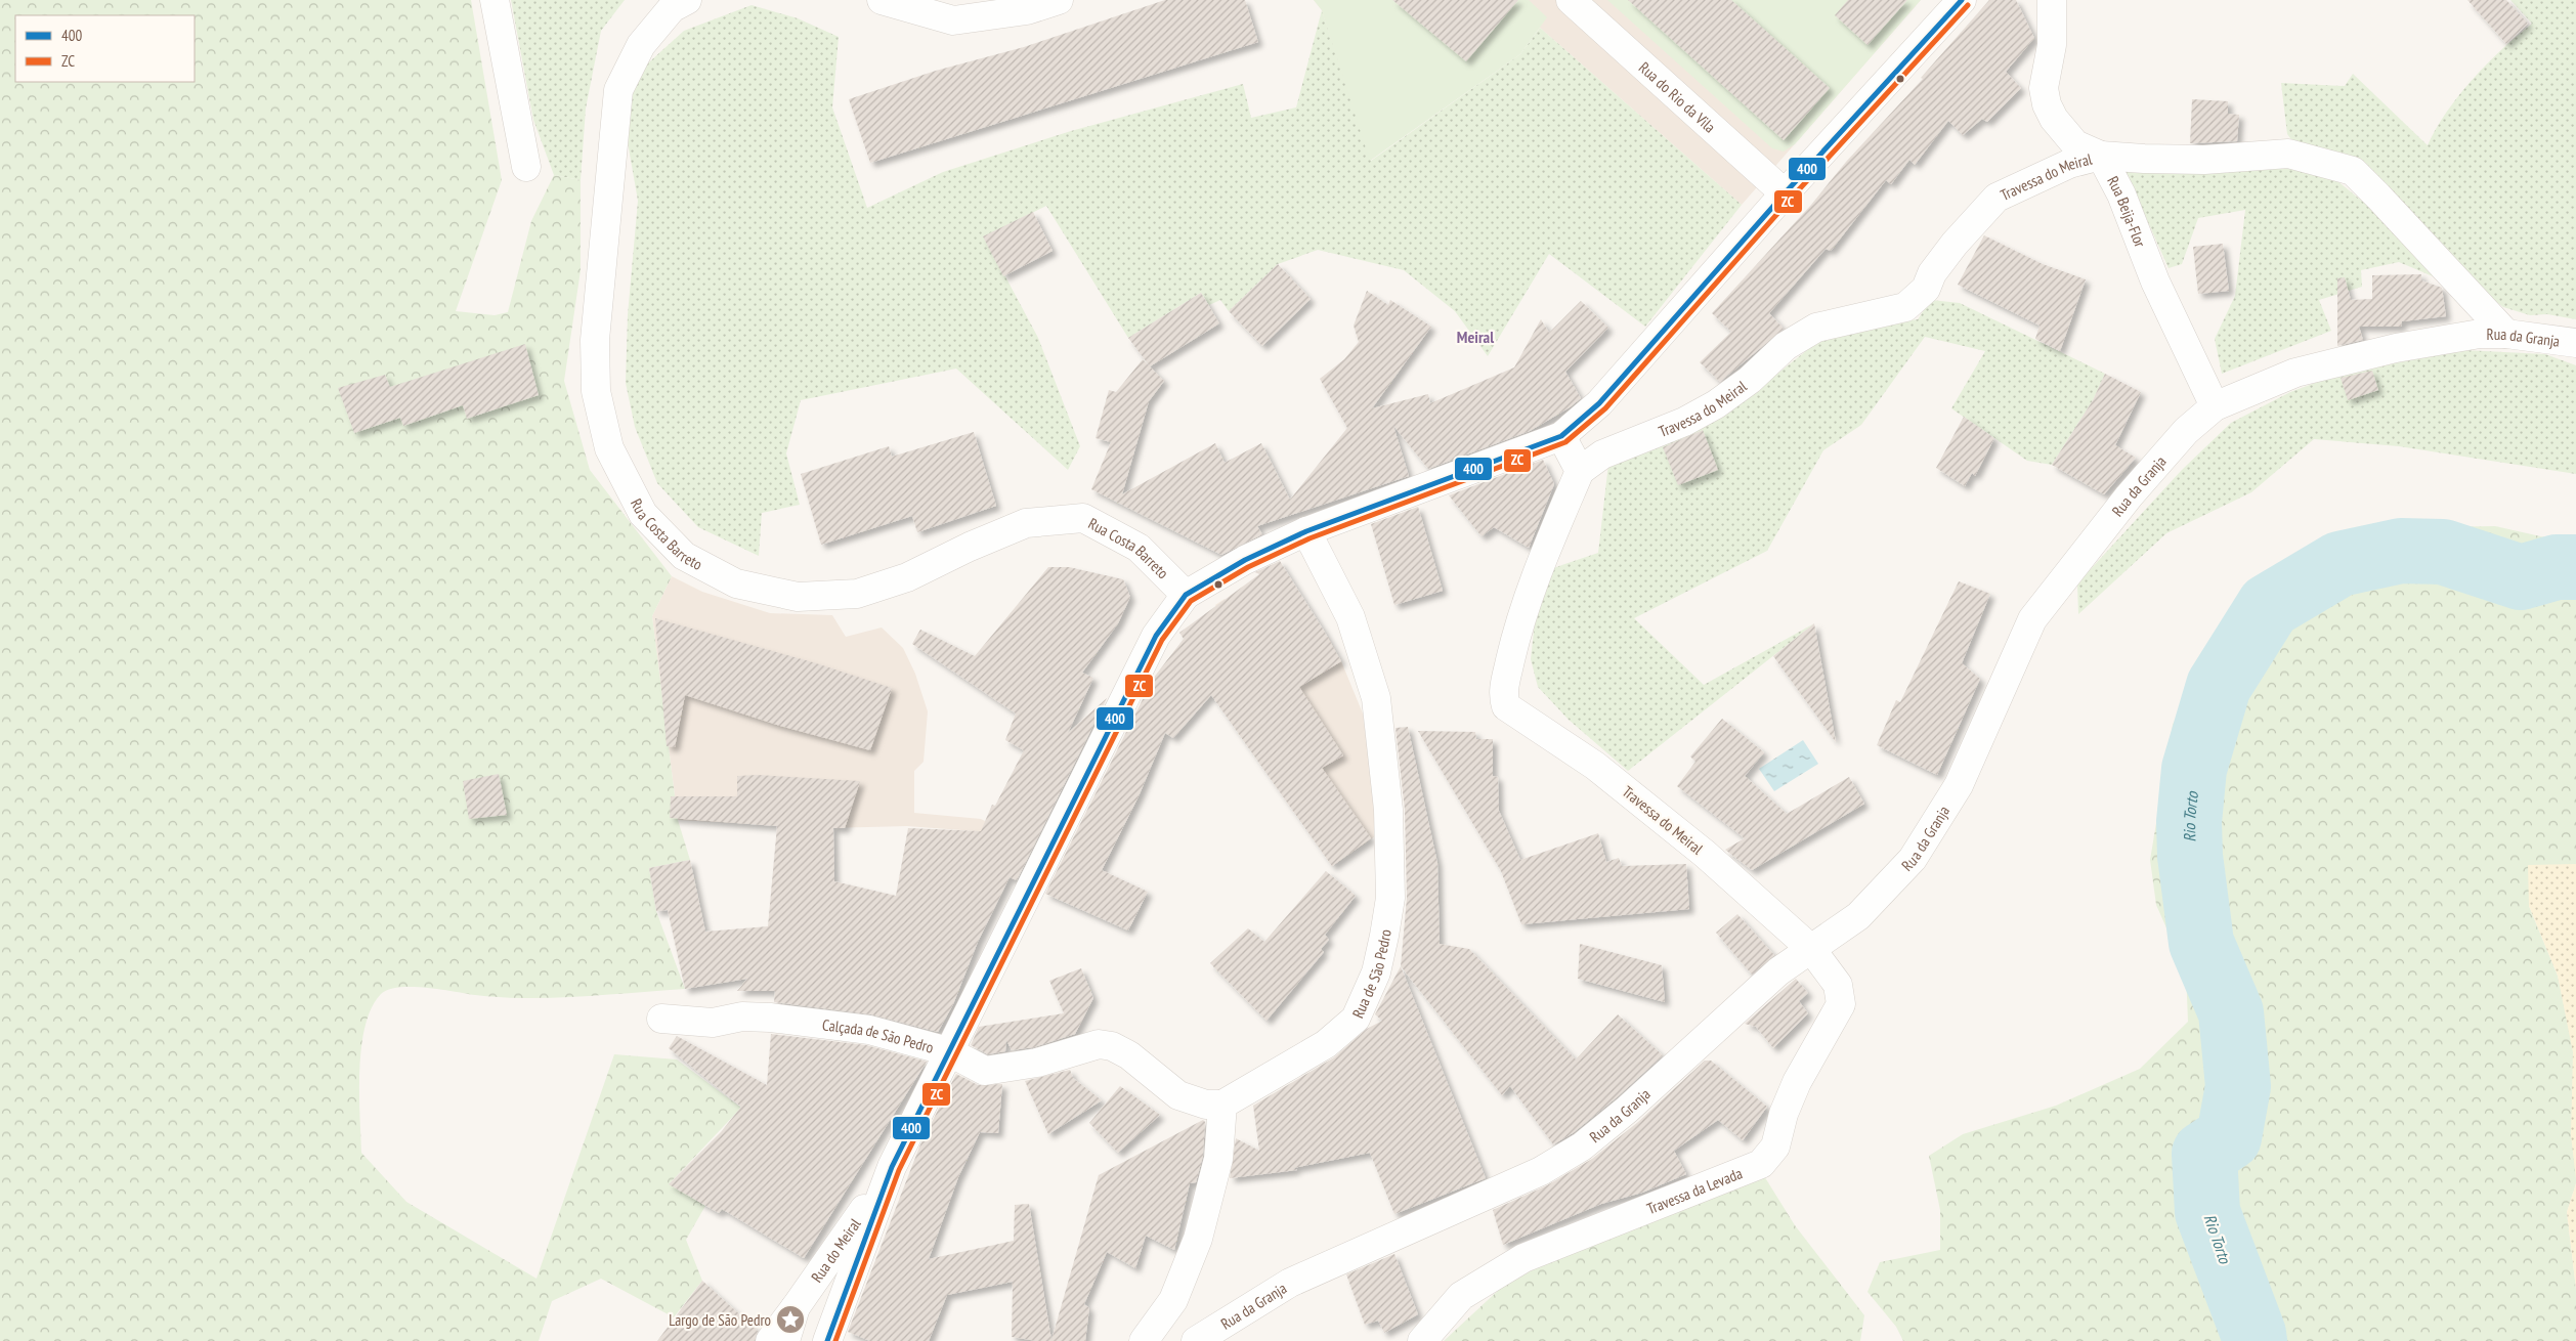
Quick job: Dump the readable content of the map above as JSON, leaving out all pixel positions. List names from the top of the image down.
{
  "streets": {
    "street": [
      "Rua do Rio da Vila",
      "Travessa do Meiral",
      "Rua Beija-Flor",
      "Rua da Granja",
      "Rua Costa Barreto",
      "Rua de São Pedro",
      "Calçada de São Pedro",
      "Travessa da Levada",
      "Rua do Meiral"
    ]
  },
  "crossings": [
    ["Rua do Rio da Vila", "Rua do Meiral"],
    ["Travessa do Meiral", "Rua Beija-Flor"],
    ["Travessa do Meiral", "Rua da Granja"],
    ["Travessa do Meiral", "Travessa da Levada"],
    ["Rua Beija-Flor", "Rua da Granja"],
    ["Rua da Granja", "Travessa da Levada"],
    ["Rua Costa Barreto", "Rua do Meiral"],
    ["Rua de São Pedro", "Calçada de São Pedro"],
    ["Rua de São Pedro", "Rua do Meiral"],
    ["Calçada de São Pedro", "Rua do Meiral"]
  ],
  "districts": ["Meiral"],
  "water": ["Rio Torto"],
  "places": {
    "place": ["Largo de São Pedro"]
  },
  "lines": ["transit line 400", "transit line ZC"],
  "legend": ["400", "ZC"]
}
